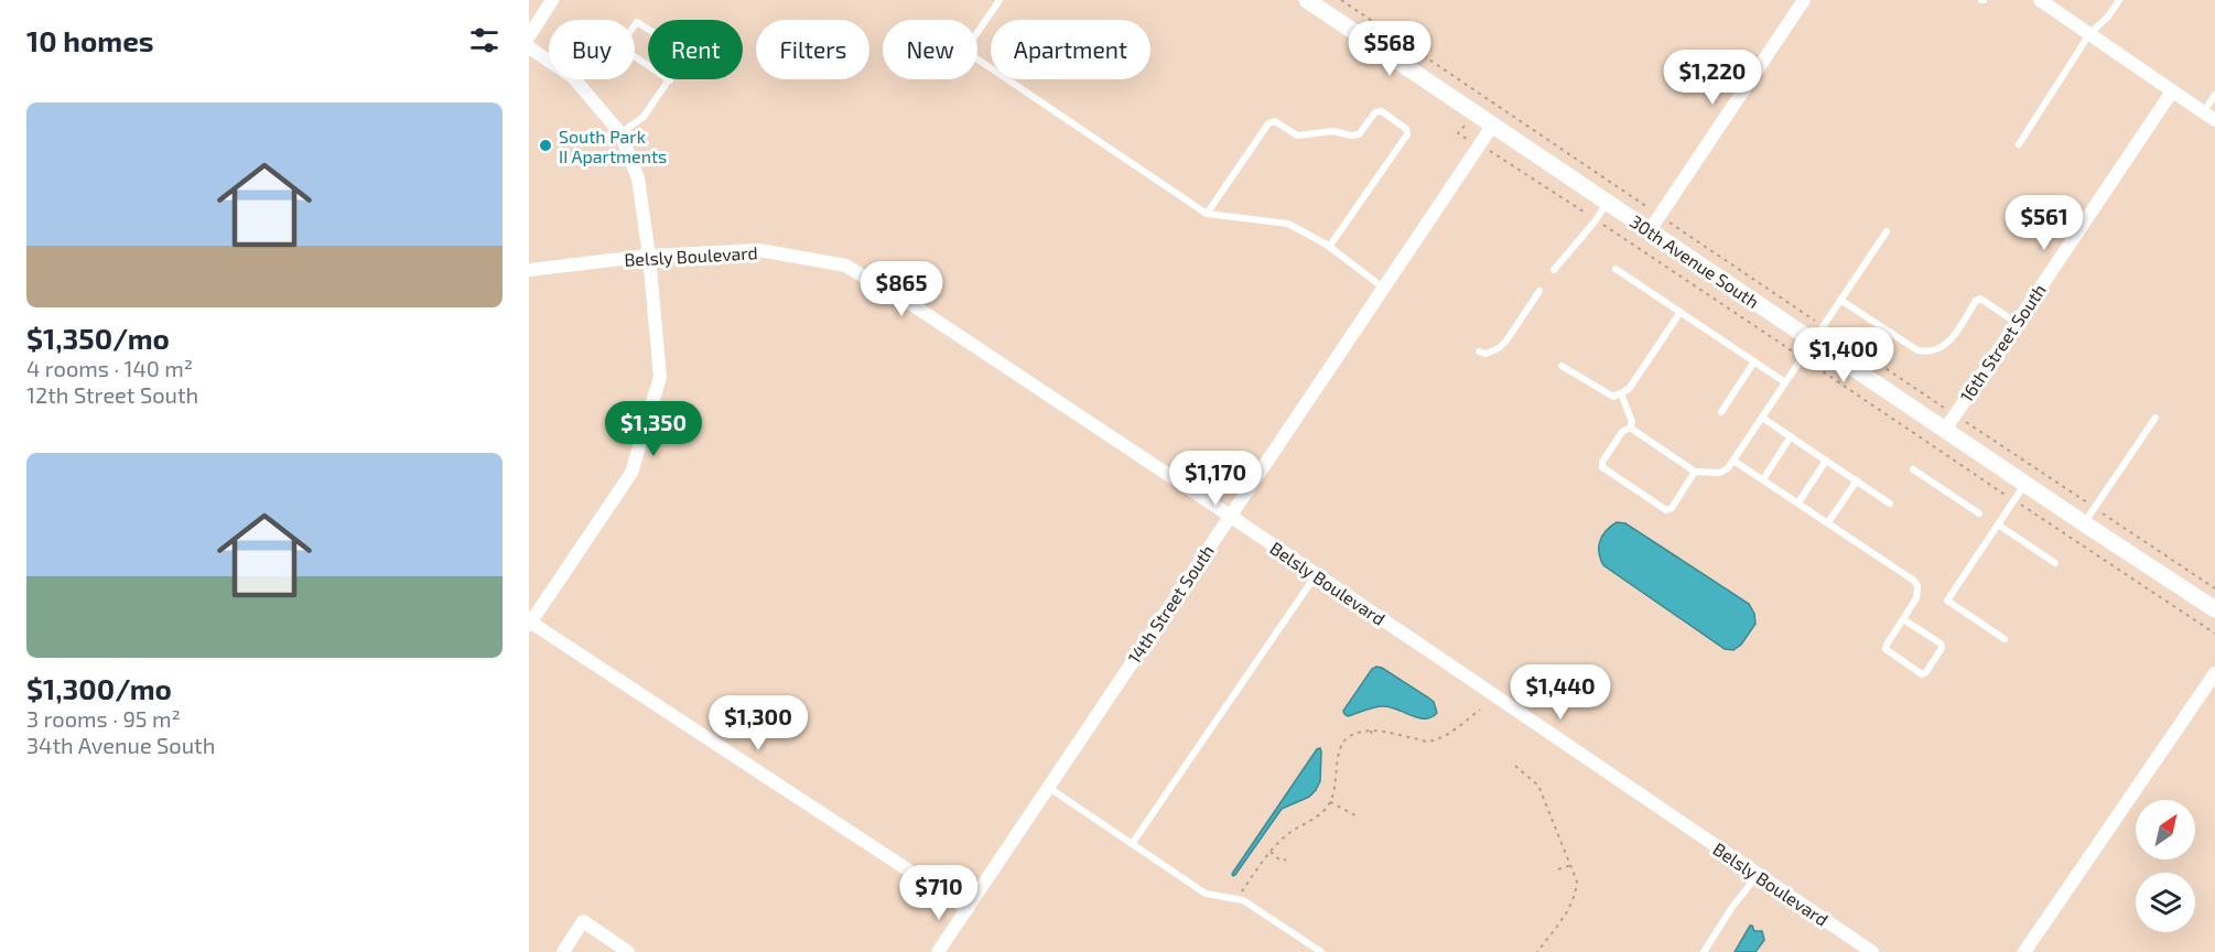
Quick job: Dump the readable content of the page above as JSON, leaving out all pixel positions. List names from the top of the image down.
{
  "streets": {
    "street": [
      "Belsly Boulevard",
      "30th Avenue South",
      "16th Street South",
      "14th Street South"
    ]
  },
  "crossings": [
    ["Belsly Boulevard", "14th Street South"],
    ["30th Avenue South", "16th Street South"],
    ["30th Avenue South", "14th Street South"]
  ],
  "places": ["South Park II Apartments"],
  "north": "top right",
  "page": {
    "heading": "10 homes",
    "chip": [
      "Buy",
      "Rent",
      "Filters",
      "New",
      "Apartment"
    ],
    "price": [
      "$568",
      "$1,220",
      "$561",
      "$865",
      "$1,400",
      "$1,350",
      "$1,170",
      "$1,440",
      "$1,300",
      "$710"
    ],
    "list": [
      {
        "name": "$1,350/mo",
        "note": "4 rooms · 140 m² · 12th Street South"
      },
      {
        "name": "$1,300/mo",
        "note": "3 rooms · 95 m² · 34th Avenue South"
      }
    ]
  }
}
